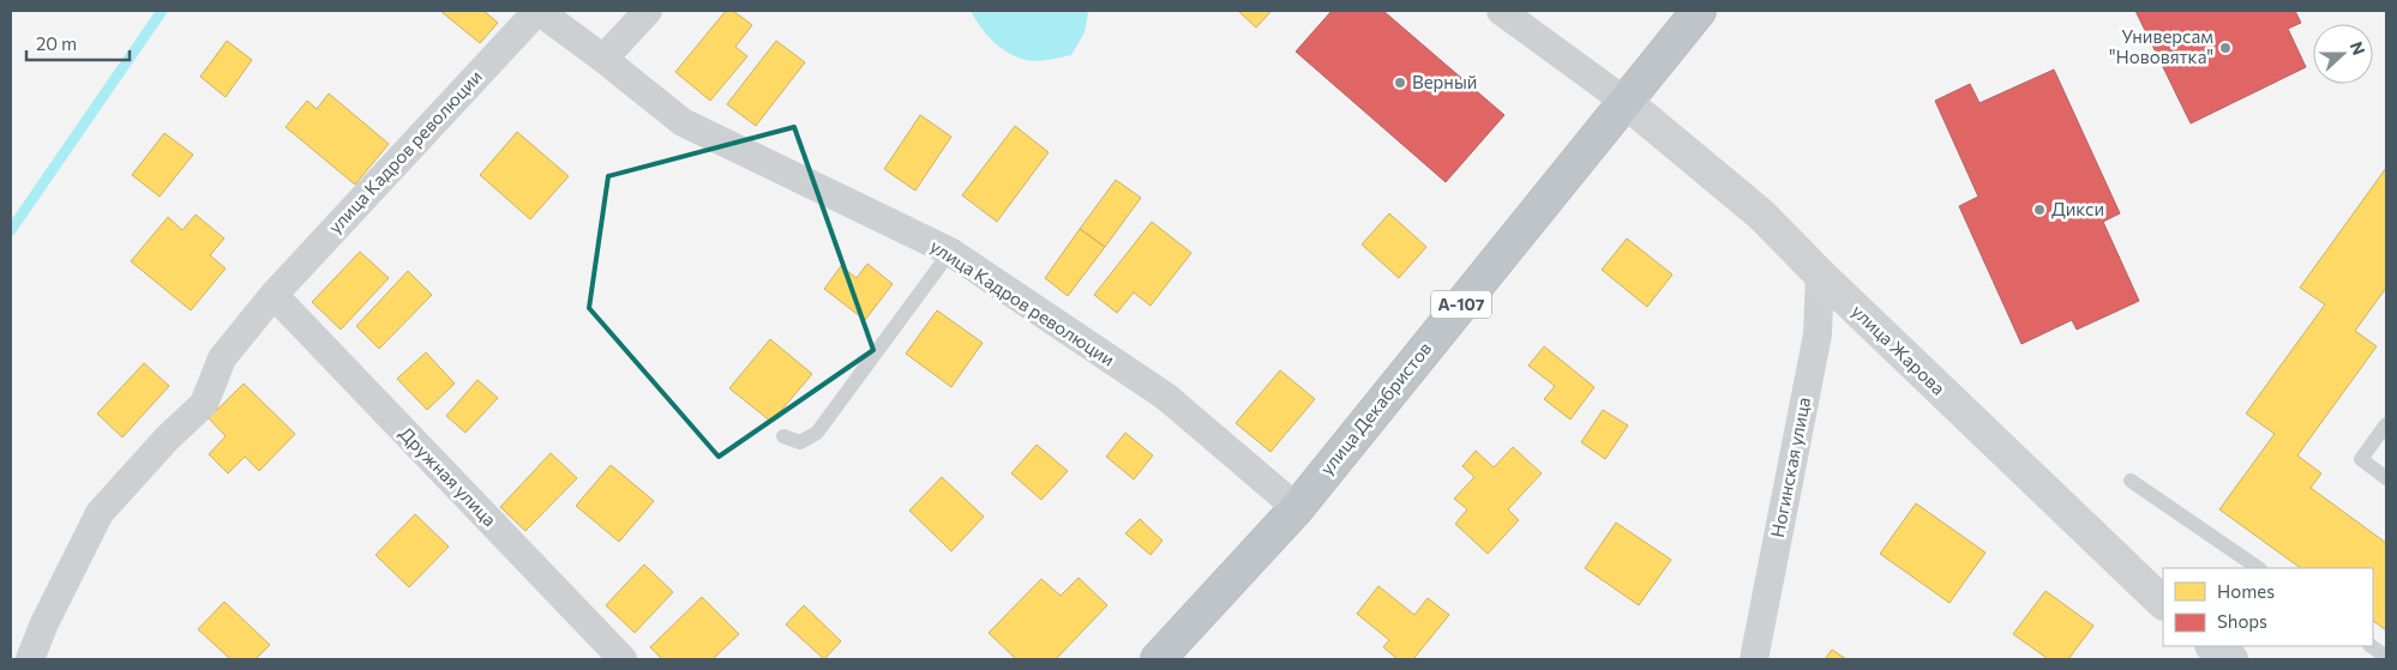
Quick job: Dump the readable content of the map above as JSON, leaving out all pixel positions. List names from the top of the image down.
{
  "streets": {
    "highway": ["А-107", "улица Декабристов"],
    "street": [
      "улица Кадров революции",
      "улица Жарова",
      "Ногинская улица",
      "Дружная улица"
    ]
  },
  "crossings": [
    ["улица Кадров революции", "улица Декабристов"],
    ["улица Кадров революции", "Дружная улица"],
    ["улица Жарова", "улица Декабристов"],
    ["улица Жарова", "Ногинская улица"]
  ],
  "places": ["Универсам \"Нововятка\"", "Верный", "Дикси"],
  "legend": ["Homes", "Shops"],
  "scale_bar": "20 m",
  "north": "right"
}
